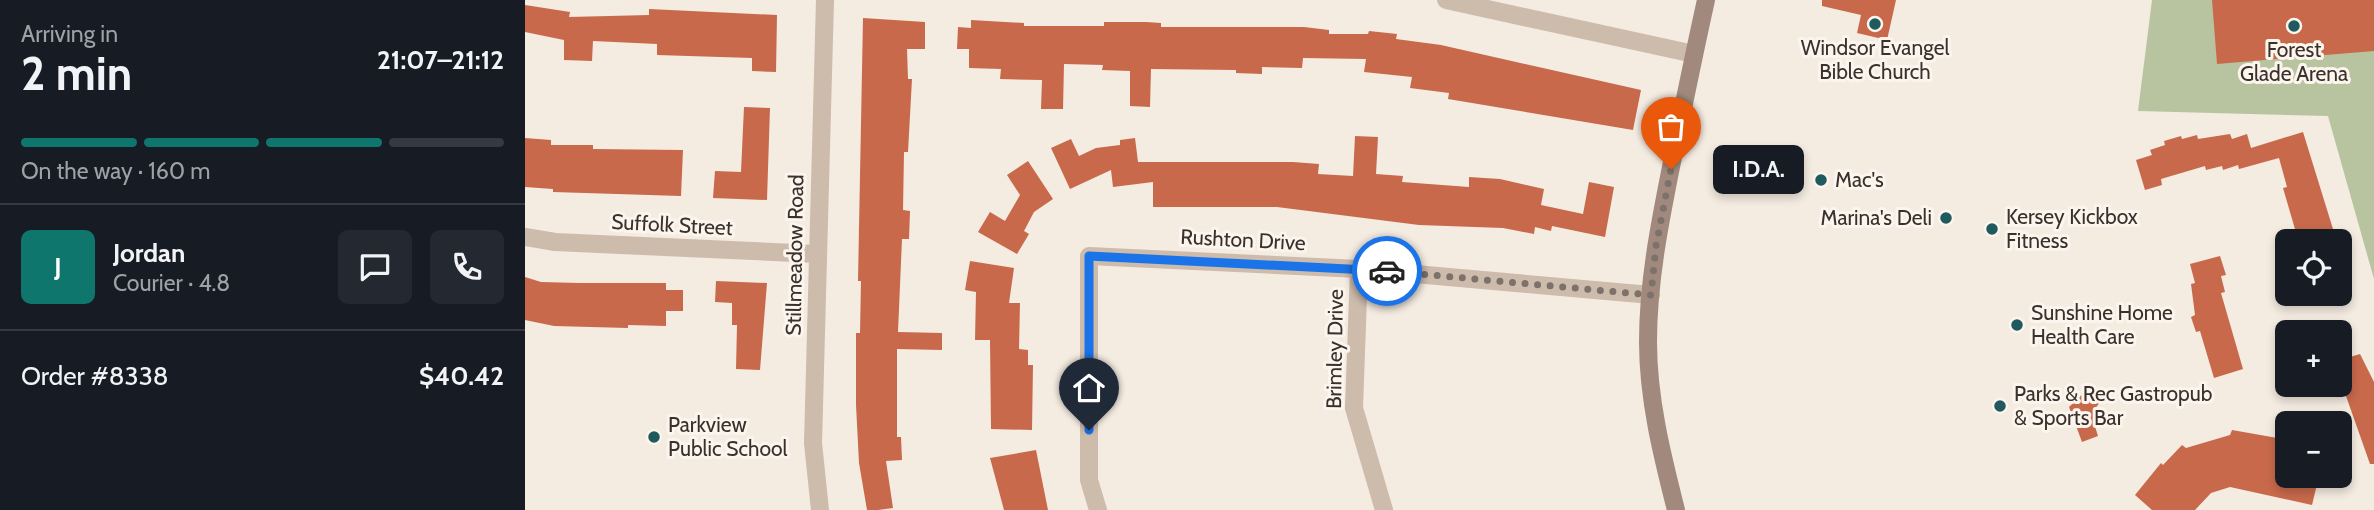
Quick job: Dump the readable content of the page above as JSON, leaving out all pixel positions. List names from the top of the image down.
{
  "streets": {
    "street": [
      "Suffolk Street",
      "Rushton Drive",
      "Stillmeadow Road",
      "Brimley Drive"
    ]
  },
  "crossings": [
    ["Suffolk Street", "Stillmeadow Road"],
    ["Rushton Drive", "Brimley Drive"]
  ],
  "places": [
    "Windsor Evangel Bible Church",
    "Forest Glade Arena",
    "I.D.A.",
    "Mac's",
    "Marina's Deli",
    "Kersey Kickbox Fitness",
    "Sunshine Home Health Care",
    "Parks & Rec Gastropub & Sports Bar",
    "Parkview Public School"
  ],
  "page": {
    "heading": ["2 min", "Arriving in", "21:07–21:12"],
    "panel": [
      "Jordan",
      "Courier · 4.8",
      "Order #8338",
      "$40.42"
    ],
    "bar": "On the way · 160 m",
    "bubble": "I.D.A.",
    "map_buttons": ["+", "−"],
    "round": "J"
  }
}
